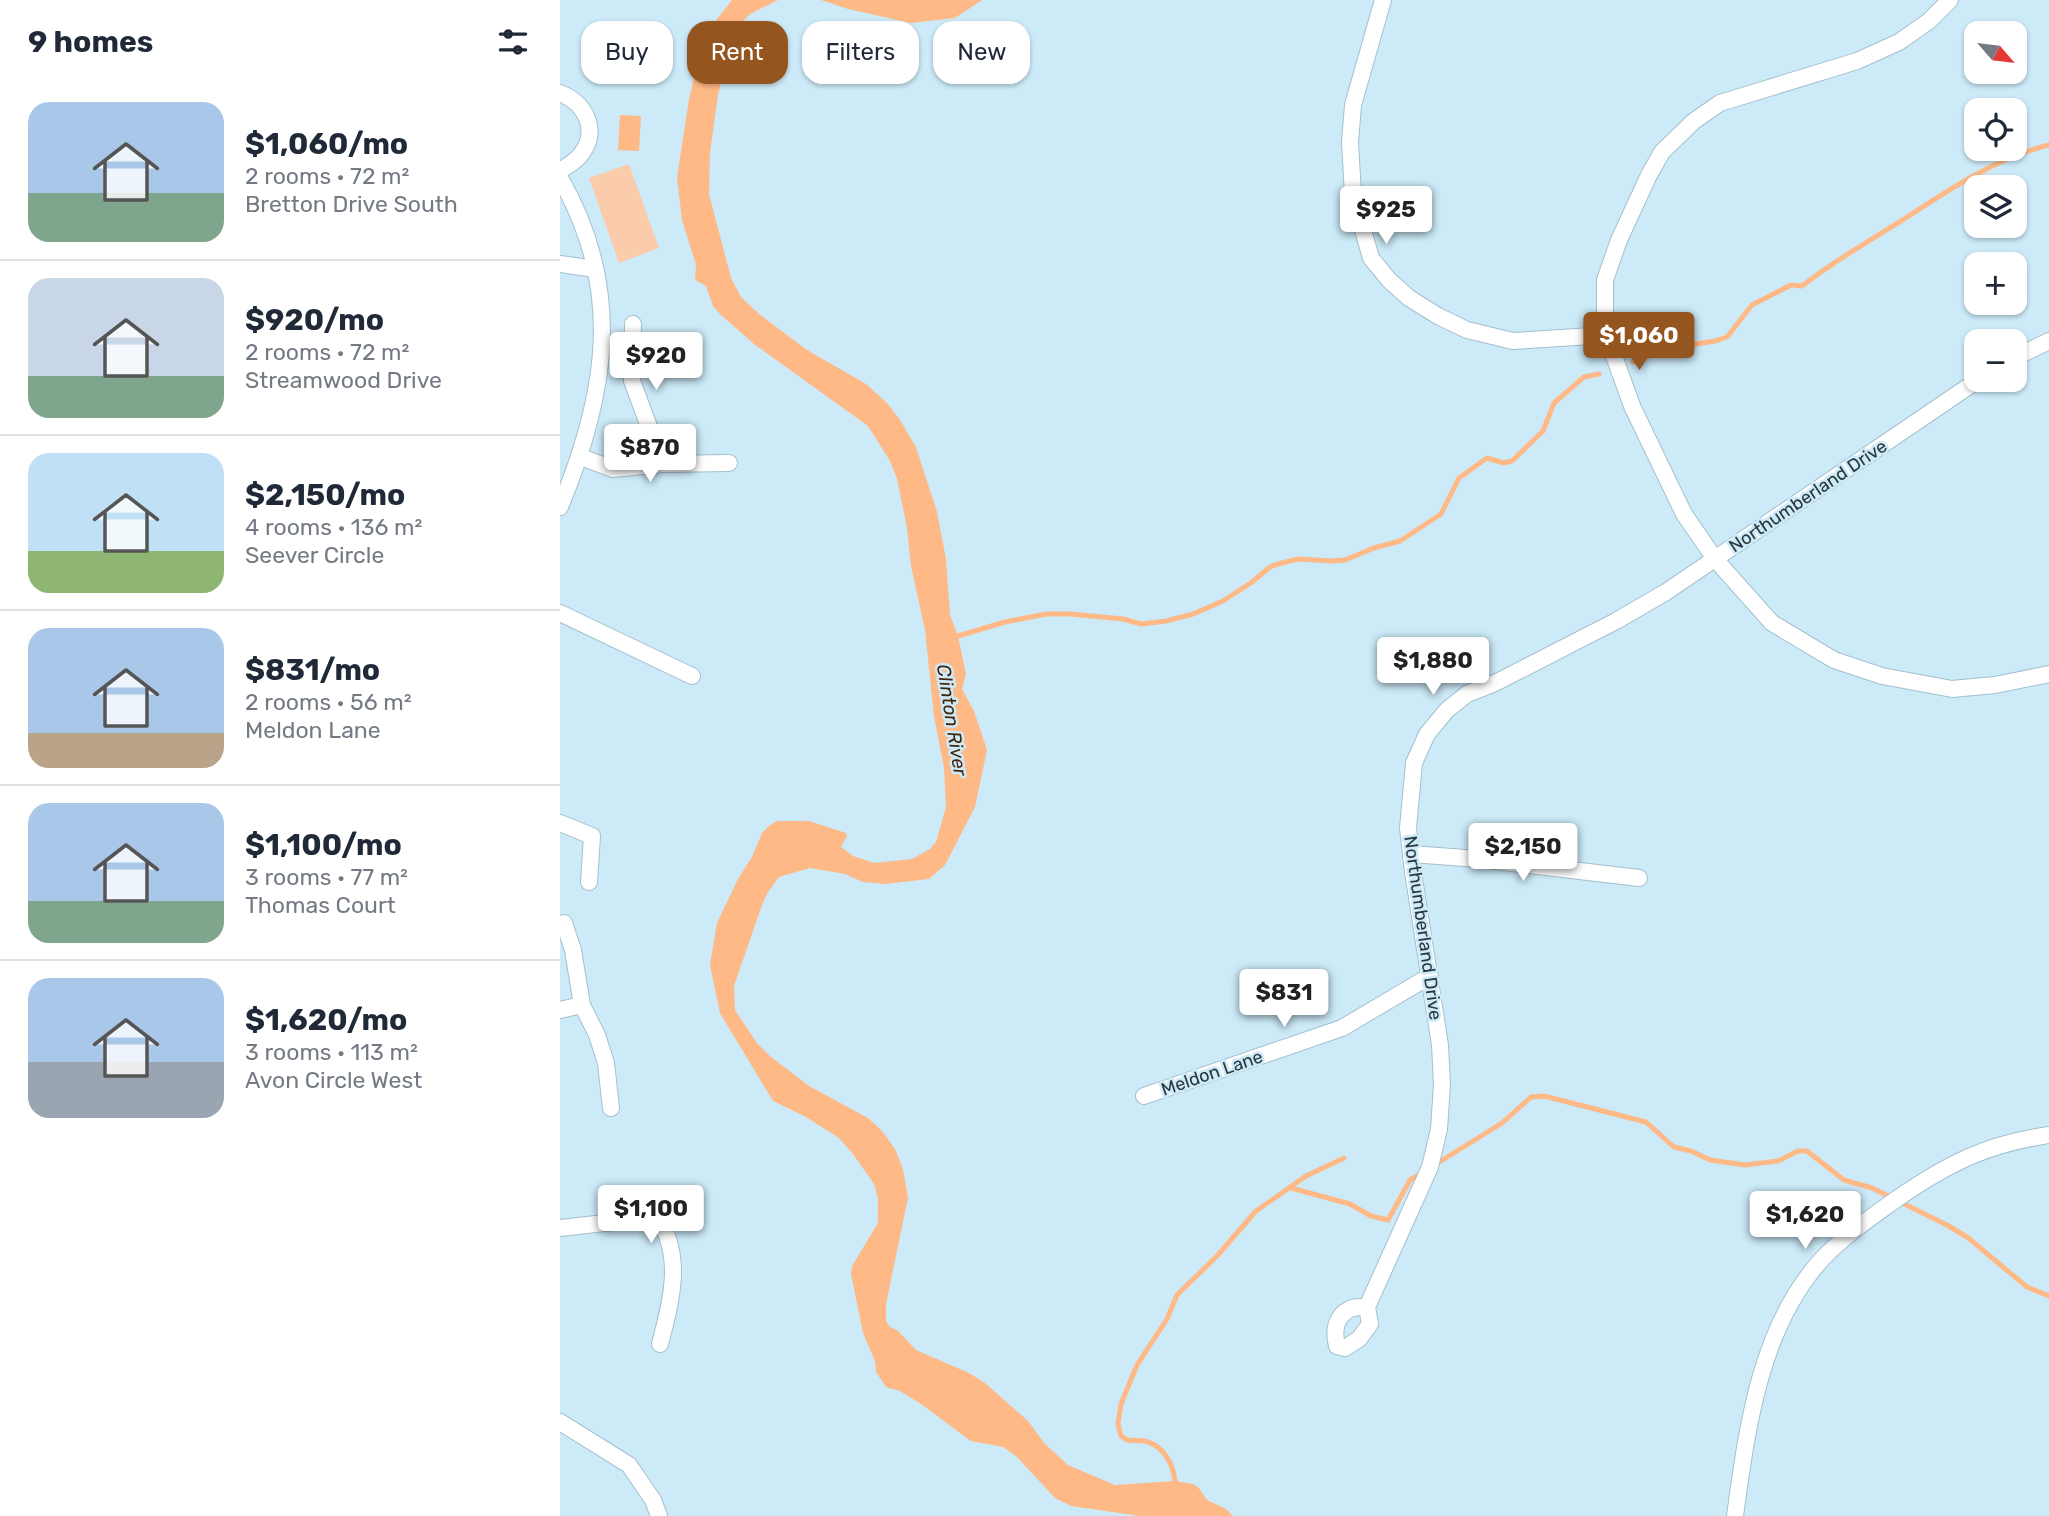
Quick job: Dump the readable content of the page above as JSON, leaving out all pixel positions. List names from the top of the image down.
{
  "streets": {
    "street": ["Northumberland Drive", "Meldon Lane"]
  },
  "crossings": [
    ["Northumberland Drive", "Meldon Lane"]
  ],
  "water": ["Clinton River"],
  "north": "bottom right",
  "page": {
    "heading": "9 homes",
    "map_buttons": ["+", "−"],
    "chip": [
      "Buy",
      "Rent",
      "Filters",
      "New"
    ],
    "list": [
      {
        "name": "$1,060/mo",
        "note": "2 rooms · 72 m² · Bretton Drive South"
      },
      {
        "name": "$920/mo",
        "note": "2 rooms · 72 m² · Streamwood Drive"
      },
      {
        "name": "$2,150/mo",
        "note": "4 rooms · 136 m² · Seever Circle"
      },
      {
        "name": "$831/mo",
        "note": "2 rooms · 56 m² · Meldon Lane"
      },
      {
        "name": "$1,100/mo",
        "note": "3 rooms · 77 m² · Thomas Court"
      },
      {
        "name": "$1,620/mo",
        "note": "3 rooms · 113 m² · Avon Circle West"
      }
    ],
    "price": [
      "$925",
      "$1,060",
      "$920",
      "$870",
      "$1,880",
      "$2,150",
      "$831",
      "$1,100",
      "$1,620"
    ]
  }
}
